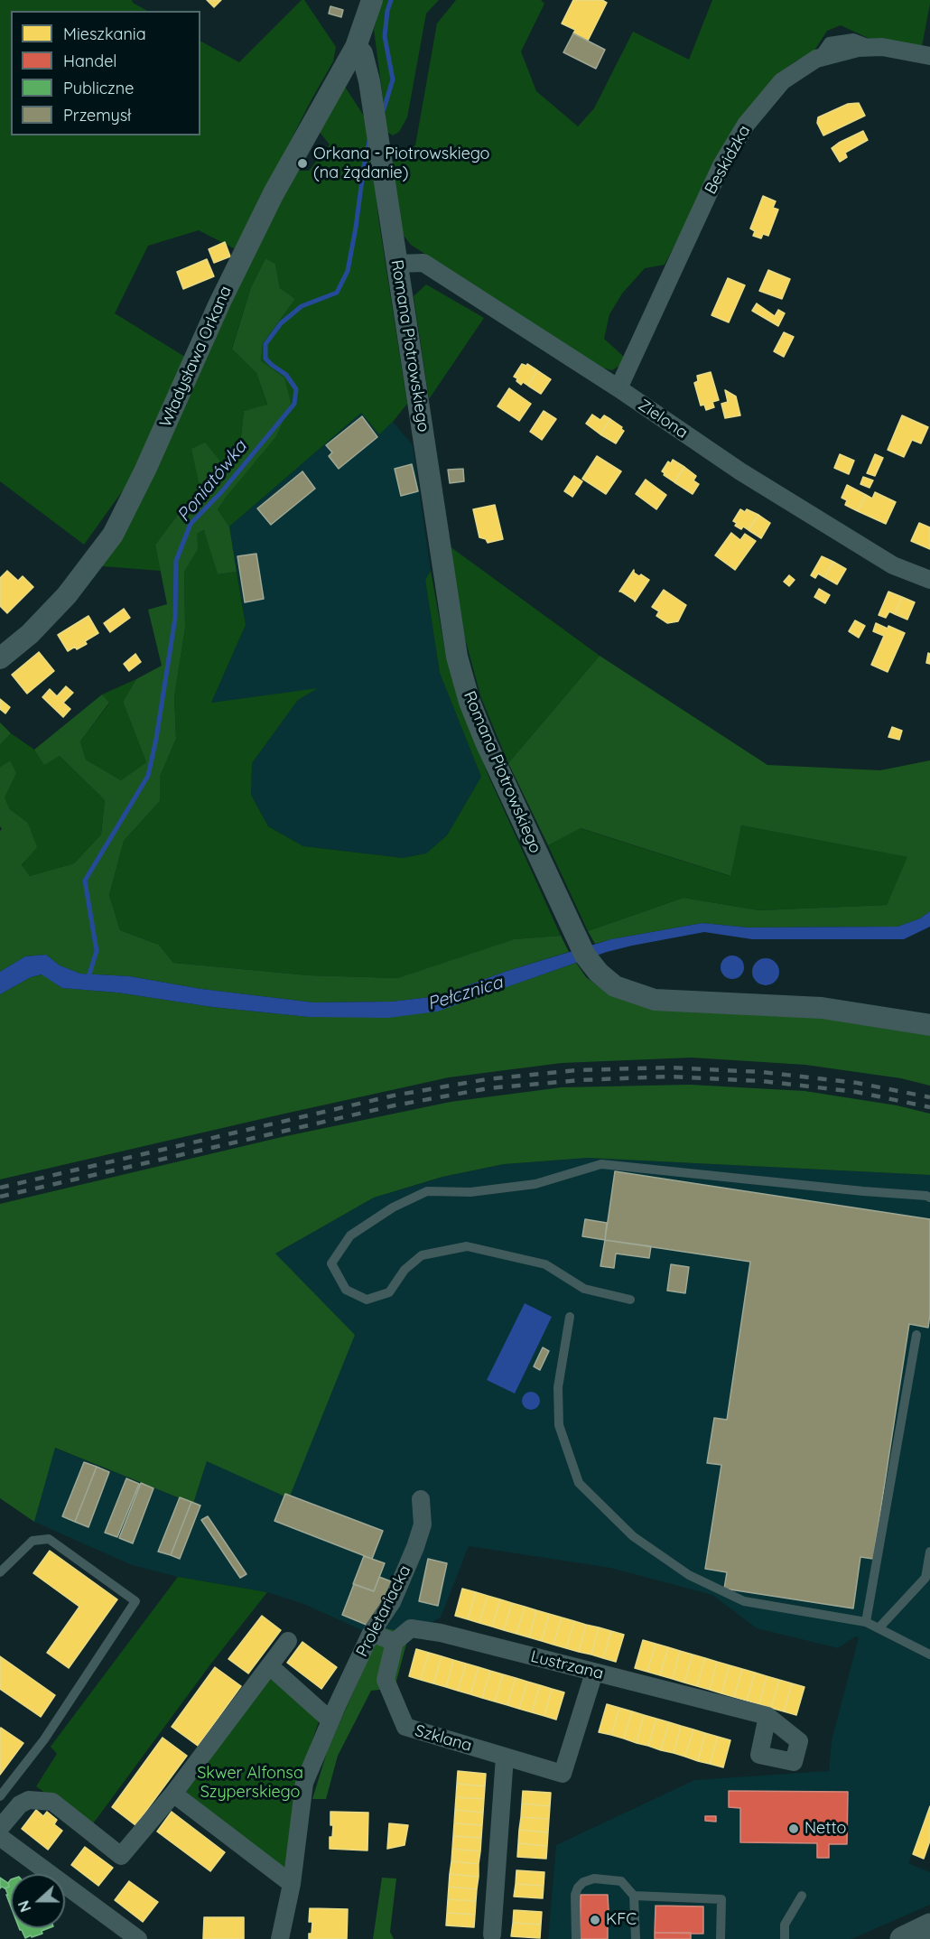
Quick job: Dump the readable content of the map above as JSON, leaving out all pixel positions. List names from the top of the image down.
{
  "streets": {
    "street": [
      "Beskidzka",
      "Romana Piotrowskiego",
      "Władysława Orkana",
      "Zielona",
      "Proletariacka",
      "Lustrzana",
      "Szklana"
    ]
  },
  "crossings": [
    ["Beskidzka", "Zielona"],
    ["Romana Piotrowskiego", "Władysława Orkana"],
    ["Romana Piotrowskiego", "Zielona"],
    ["Lustrzana", "Szklana"]
  ],
  "water": ["Poniatówka", "Pełcznica"],
  "parks": ["Skwer Alfonsa Szyperskiego"],
  "places": ["Orkana - Piotrowskiego (na żądanie)", "Netto", "KFC"],
  "legend": [
    "Mieszkania",
    "Handel",
    "Publiczne",
    "Przemysł"
  ],
  "north": "left"
}
